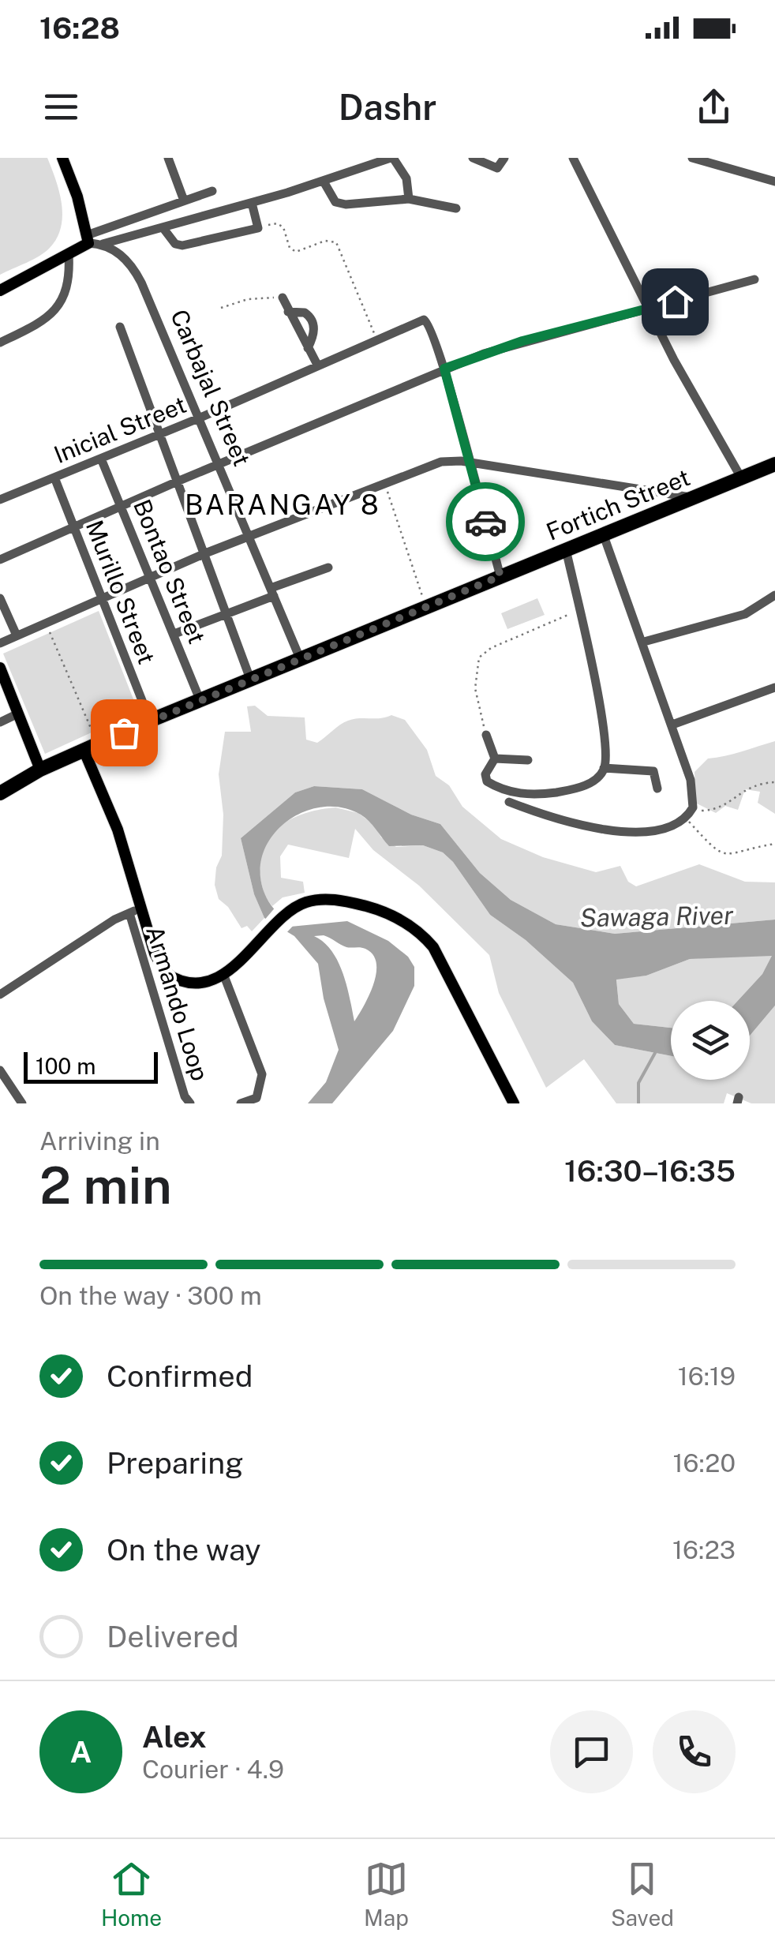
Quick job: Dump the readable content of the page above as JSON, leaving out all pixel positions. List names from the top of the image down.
{
  "streets": {
    "highway": ["Fortich Street"],
    "street": [
      "Carbajal Street",
      "Inicial Street",
      "Bontao Street",
      "Murillo Street",
      "Armando Loop"
    ]
  },
  "crossings": [
    ["Carbajal Street", "Inicial Street"],
    ["Carbajal Street", "Fortich Street"],
    ["Inicial Street", "Bontao Street"],
    ["Inicial Street", "Murillo Street"],
    ["Fortich Street", "Bontao Street"],
    ["Fortich Street", "Murillo Street"]
  ],
  "districts": ["BARANGAY 8"],
  "water": ["Sawaga River"],
  "scale_bar": "100 m",
  "page": {
    "status": "16:28",
    "header": "Dashr",
    "scale": "100 m",
    "heading": ["2 min", "Arriving in", "16:30–16:35"],
    "panel": ["Alex", "Courier · 4.9"],
    "bar": "On the way · 300 m",
    "list": [
      ["Confirmed", "16:19"],
      ["Preparing", "16:20"],
      ["On the way", "16:23"],
      "Delivered"
    ],
    "round": "A",
    "tabs": ["Home", "Map", "Saved"]
  }
}
